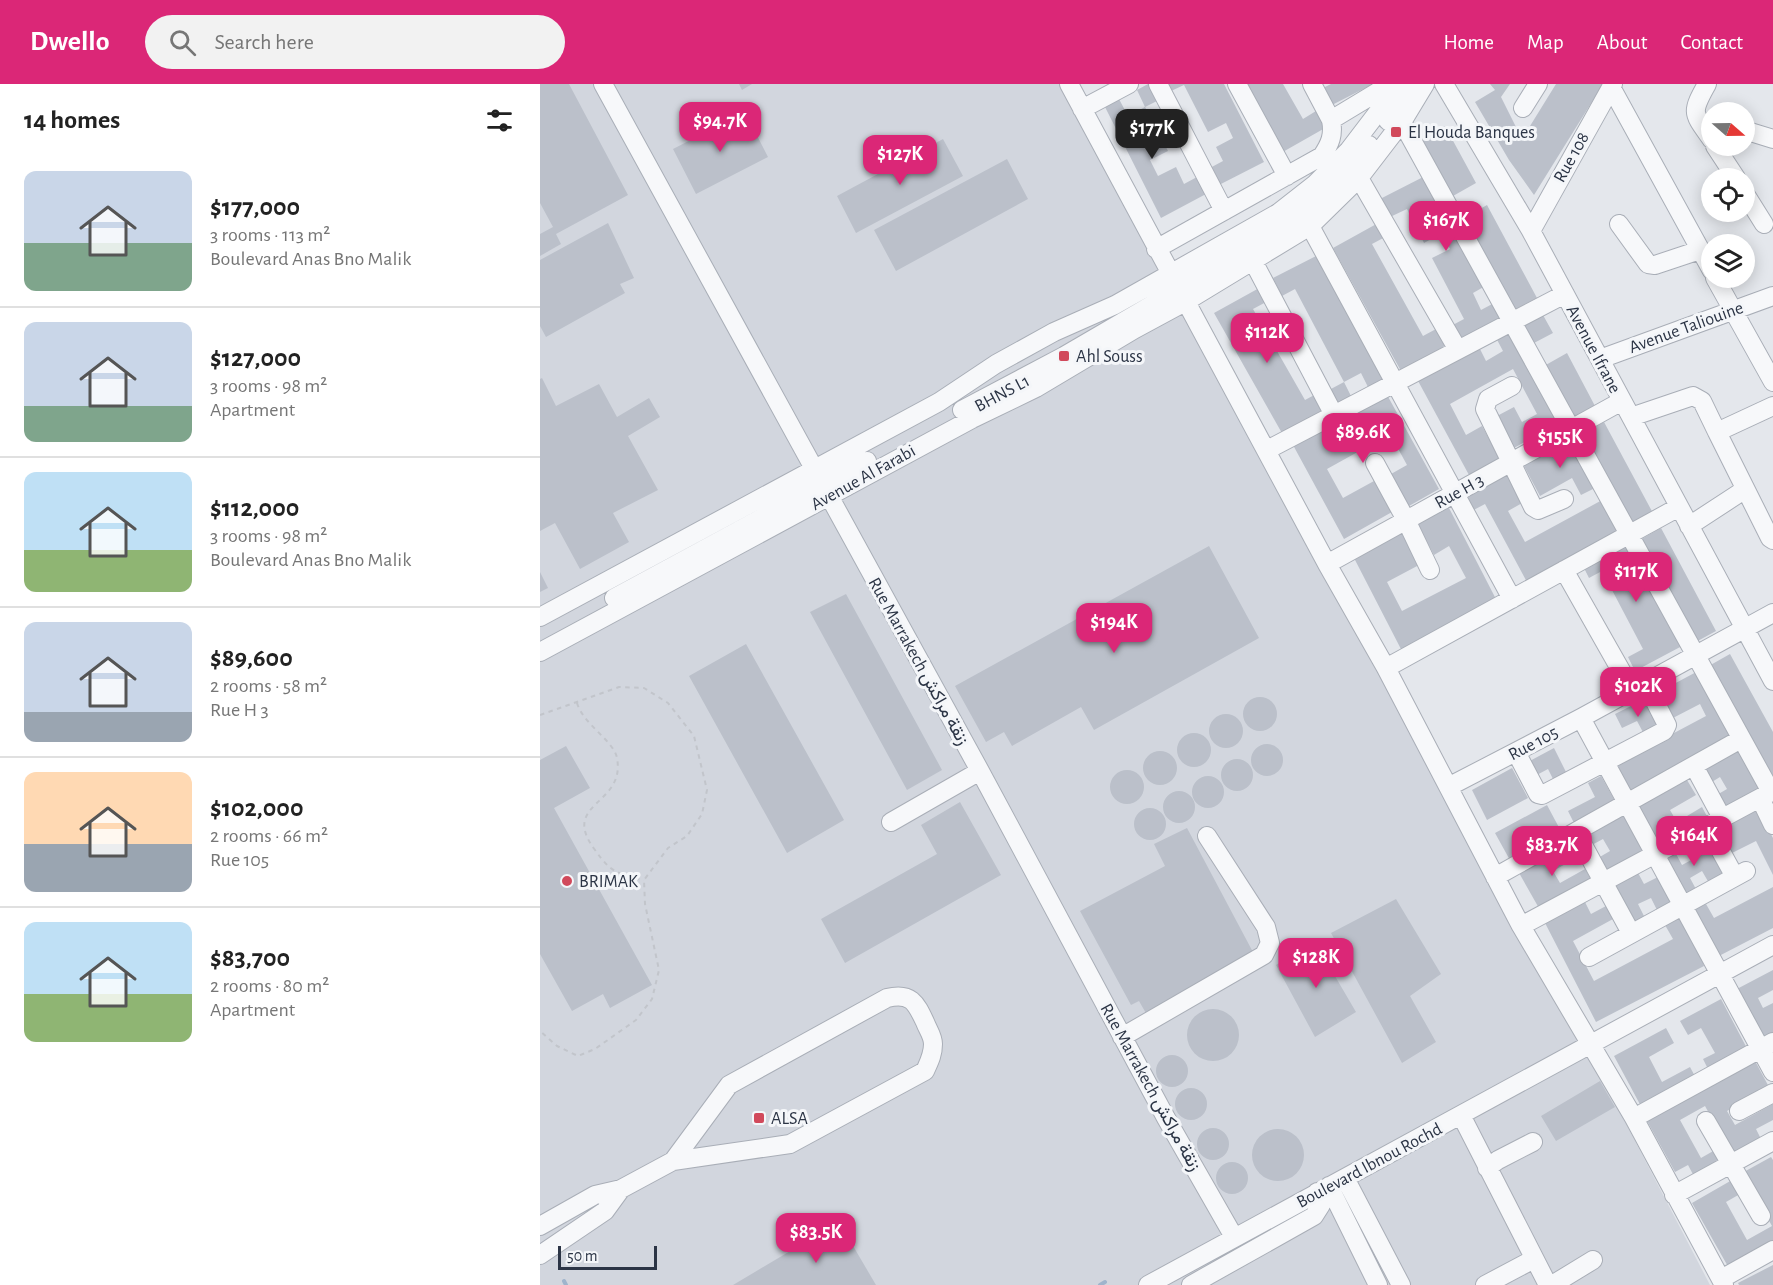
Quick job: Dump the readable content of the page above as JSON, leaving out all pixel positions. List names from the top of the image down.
{
  "streets": {
    "street": [
      "Rue 108",
      "Avenue Taliouine",
      "Avenue Ifrane",
      "Avenue Al Farabi",
      "Rue H 3",
      "Rue Marrakech زنقة مراكش",
      "Rue 105",
      "Boulevard Ibnou Rochd"
    ]
  },
  "crossings": [
    ["Rue 108", "Avenue Ifrane"],
    ["Avenue Taliouine", "Avenue Ifrane"],
    ["Avenue Ifrane", "Rue H 3"],
    ["Avenue Ifrane", "Rue 105"],
    ["Avenue Al Farabi", "Rue Marrakech زنقة مراكش"],
    ["Rue Marrakech زنقة مراكش", "Boulevard Ibnou Rochd"]
  ],
  "places": {
    "transit": ["El Houda Banques", "Ahl Souss", "ALSA"],
    "other": ["BRIMAK"]
  },
  "scale_bar": "50 m",
  "north": "right",
  "page": {
    "header": "Dwello",
    "search": "Search here",
    "nav": [
      "Home",
      "Map",
      "About",
      "Contact"
    ],
    "heading": "14 homes",
    "price": [
      "$94.7K",
      "$177K",
      "$127K",
      "$167K",
      "$112K",
      "$89.6K",
      "$155K",
      "$117K",
      "$194K",
      "$102K",
      "$164K",
      "$83.7K",
      "$128K",
      "$83.5K"
    ],
    "list": [
      {
        "name": "$177,000",
        "note": "3 rooms · 113 m² · Boulevard Anas Bno Malik"
      },
      {
        "name": "$127,000",
        "note": "3 rooms · 98 m² · Apartment"
      },
      {
        "name": "$112,000",
        "note": "3 rooms · 98 m² · Boulevard Anas Bno Malik"
      },
      {
        "name": "$89,600",
        "note": "2 rooms · 58 m² · Rue H 3"
      },
      {
        "name": "$102,000",
        "note": "2 rooms · 66 m² · Rue 105"
      },
      {
        "name": "$83,700",
        "note": "2 rooms · 80 m² · Apartment"
      }
    ],
    "scale": "50 m"
  }
}
